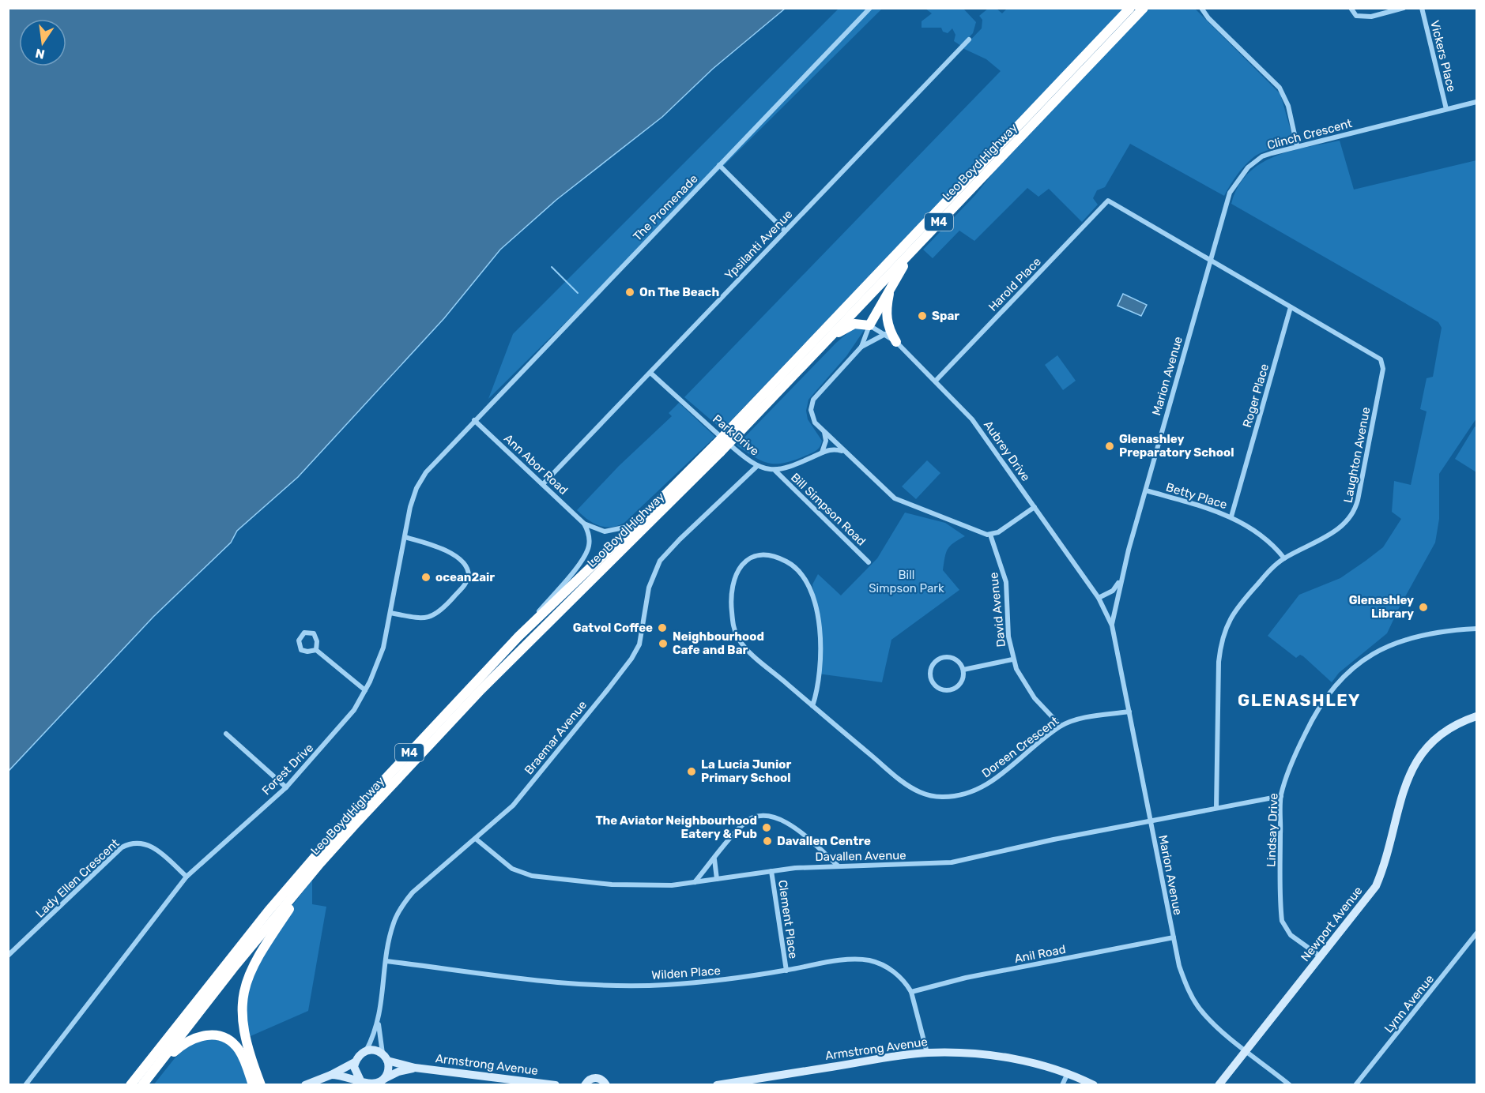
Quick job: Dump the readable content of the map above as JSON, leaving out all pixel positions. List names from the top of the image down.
{
  "streets": {
    "highway": ["Leo Boyd Highway", "M4"],
    "street": [
      "Vickers Place",
      "Clinch Crescent",
      "The Promenade",
      "Ypsilanti Avenue",
      "Harold Place",
      "Marion Avenue",
      "Roger Place",
      "Park Drive",
      "Aubrey Drive",
      "Laughton Avenue",
      "Ann Abor Road",
      "Betty Place",
      "Bill Simpson Road",
      "David Avenue",
      "Braemar Avenue",
      "Doreen Crescent",
      "Forest Drive",
      "Lindsay Drive",
      "Davallen Avenue",
      "Lady Ellen Crescent",
      "Clement Place",
      "Newport Avenue",
      "Anil Road",
      "Wilden Place",
      "Lynn Avenue",
      "Armstrong Avenue"
    ]
  },
  "crossings": [
    ["Vickers Place", "Clinch Crescent"],
    ["Clinch Crescent", "Marion Avenue"],
    ["Clinch Crescent", "Laughton Avenue"],
    ["Leo Boyd Highway", "Ann Abor Road"],
    ["The Promenade", "Ann Abor Road"],
    ["The Promenade", "Forest Drive"],
    ["Ypsilanti Avenue", "Park Drive"],
    ["Ypsilanti Avenue", "Ann Abor Road"],
    ["Harold Place", "Aubrey Drive"],
    ["Harold Place", "Laughton Avenue"],
    ["Marion Avenue", "Aubrey Drive"],
    ["Marion Avenue", "Laughton Avenue"],
    ["Marion Avenue", "Betty Place"],
    ["Marion Avenue", "Doreen Crescent"],
    ["Marion Avenue", "Davallen Avenue"],
    ["Marion Avenue", "Newport Avenue"],
    ["Marion Avenue", "Anil Road"],
    ["Roger Place", "Laughton Avenue"],
    ["Roger Place", "Betty Place"],
    ["Park Drive", "Bill Simpson Road"],
    ["Park Drive", "Braemar Avenue"],
    ["Laughton Avenue", "Betty Place"],
    ["Laughton Avenue", "Davallen Avenue"],
    ["Ann Abor Road", "Forest Drive"],
    ["David Avenue", "Doreen Crescent"],
    ["Braemar Avenue", "Davallen Avenue"],
    ["Braemar Avenue", "Wilden Place"],
    ["Braemar Avenue", "Armstrong Avenue"],
    ["Forest Drive", "Lady Ellen Crescent"],
    ["Lindsay Drive", "Davallen Avenue"],
    ["Lindsay Drive", "Newport Avenue"],
    ["Davallen Avenue", "Clement Place"],
    ["Clement Place", "Wilden Place"],
    ["Anil Road", "Wilden Place"],
    ["Wilden Place", "Armstrong Avenue"]
  ],
  "districts": ["GLENASHLEY"],
  "parks": ["Bill Simpson Park"],
  "places": [
    "On The Beach",
    "Spar",
    "Glenashley Preparatory School",
    "ocean2air",
    "Glenashley Library",
    "Gatvol Coffee",
    "Neighbourhood Cafe and Bar",
    "La Lucia Junior Primary School",
    "The Aviator Neighbourhood Eatery & Pub",
    "Davallen Centre"
  ],
  "north": "bottom"
}
